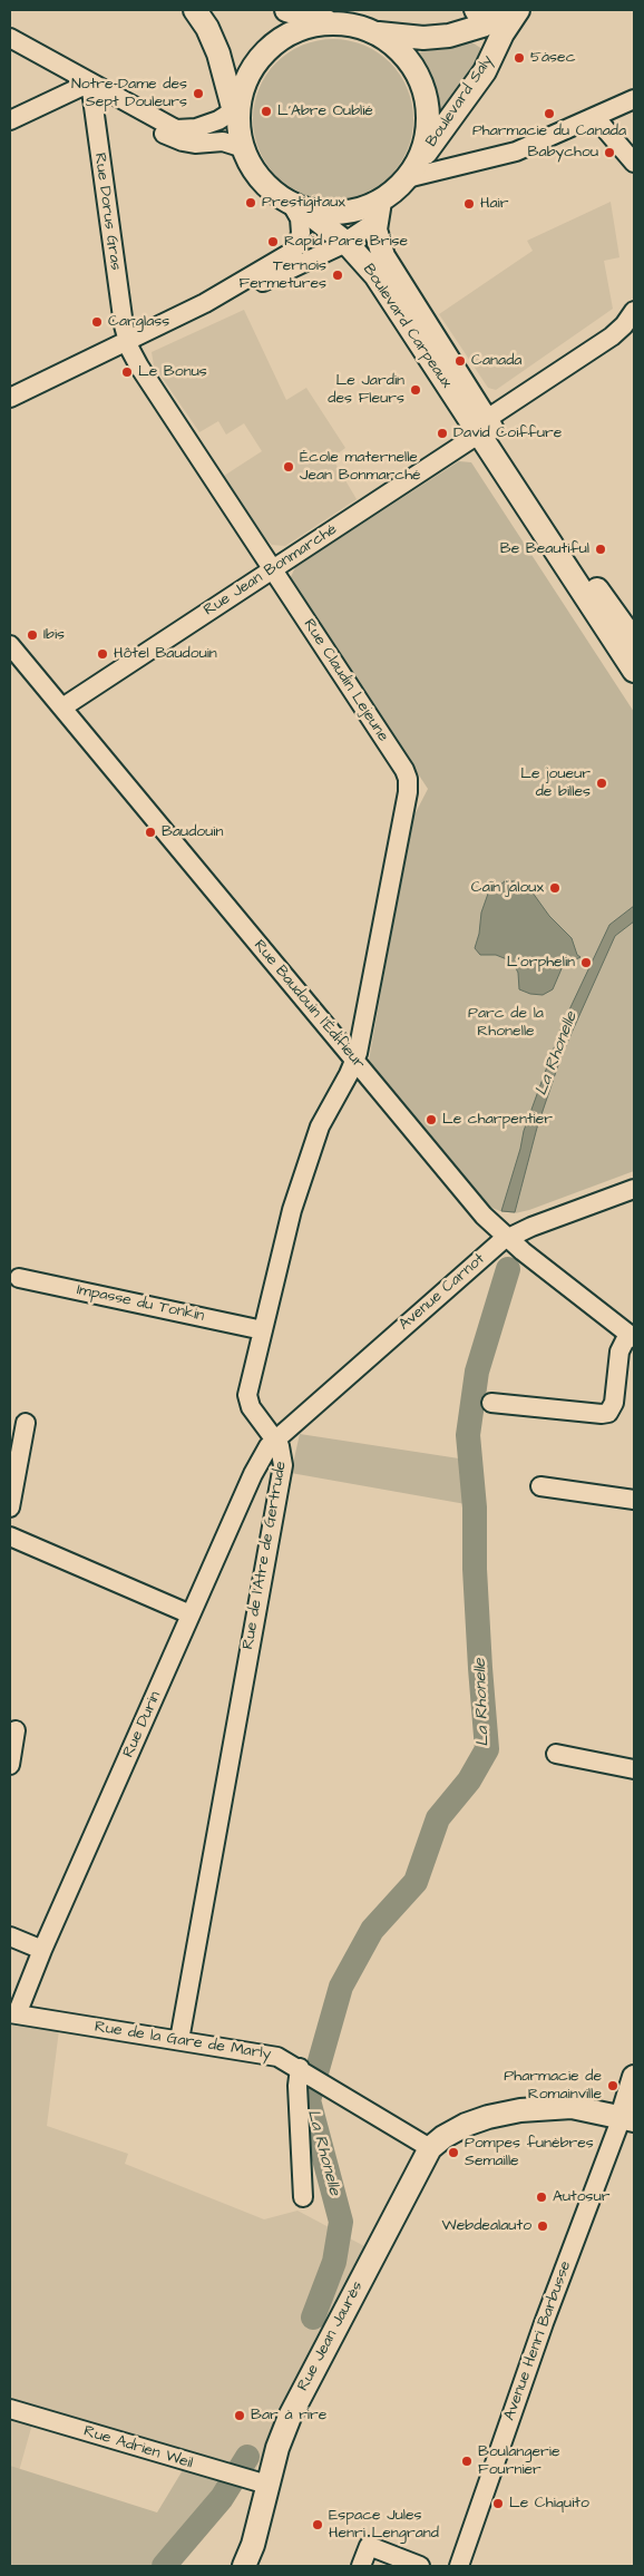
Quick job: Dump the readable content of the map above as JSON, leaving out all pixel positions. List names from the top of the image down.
{
  "streets": {
    "main road": ["Boulevard Saly", "Boulevard Carpeaux", "Rue Jean Jaurès"],
    "street": [
      "Rue Dorus Gras",
      "Rue Jean Bonmarché",
      "Rue Claudin Lejeune",
      "Rue Baudouin l'Édifieur",
      "Avenue Carnot",
      "Impasse du Tonkin",
      "Rue de l'Atre de Gertrude",
      "Rue Durin",
      "Rue de la Gare de Marly",
      "Avenue Henri Barbusse",
      "Rue Adrien Weil"
    ]
  },
  "crossings": [
    ["Boulevard Saly", "Boulevard Carpeaux"],
    ["Rue Dorus Gras", "Rue Claudin Lejeune"],
    ["Boulevard Carpeaux", "Rue Jean Bonmarché"],
    ["Rue Jean Bonmarché", "Rue Claudin Lejeune"],
    ["Rue Jean Bonmarché", "Rue Baudouin l'Édifieur"],
    ["Rue Claudin Lejeune", "Rue Baudouin l'Édifieur"],
    ["Rue Claudin Lejeune", "Rue de l'Atre de Gertrude"],
    ["Rue Baudouin l'Édifieur", "Avenue Carnot"],
    ["Rue Baudouin l'Édifieur", "Rue de l'Atre de Gertrude"],
    ["Avenue Carnot", "Rue de l'Atre de Gertrude"],
    ["Avenue Carnot", "Rue Durin"],
    ["Impasse du Tonkin", "Rue de l'Atre de Gertrude"],
    ["Rue de l'Atre de Gertrude", "Rue Durin"],
    ["Rue de l'Atre de Gertrude", "Rue de la Gare de Marly"],
    ["Rue Durin", "Rue de la Gare de Marly"],
    ["Rue de la Gare de Marly", "Rue Jean Jaurès"],
    ["Rue Jean Jaurès", "Rue Adrien Weil"]
  ],
  "water": ["La Rhonelle"],
  "parks": ["Parc de la Rhonelle"],
  "places": [
    "5àsec",
    "Notre-Dame des Sept Douleurs",
    "L'Abre Oublié",
    "Pharmacie du Canada",
    "Babychou",
    "Prestigitaux",
    "Hair",
    "Rapid Pare Brise",
    "Ternois Fermetures",
    "Carglass",
    "Canada",
    "Le Bonus",
    "Le Jardin des Fleurs",
    "David Coiffure",
    "École maternelle Jean Bonmarché",
    "Be Beautiful",
    "Ibis",
    "Hôtel Baudouin",
    "Le joueur de billes",
    "Baudouin",
    "Caïn jaloux",
    "L'orphelin",
    "Le charpentier",
    "Pharmacie de Romainville",
    "Pompes funèbres Semaille",
    "Autosur",
    "Webdealauto",
    "Bar à rire",
    "Boulangerie Fournier",
    "Le Chiquito",
    "Espace Jules Henri Lengrand"
  ]
}
